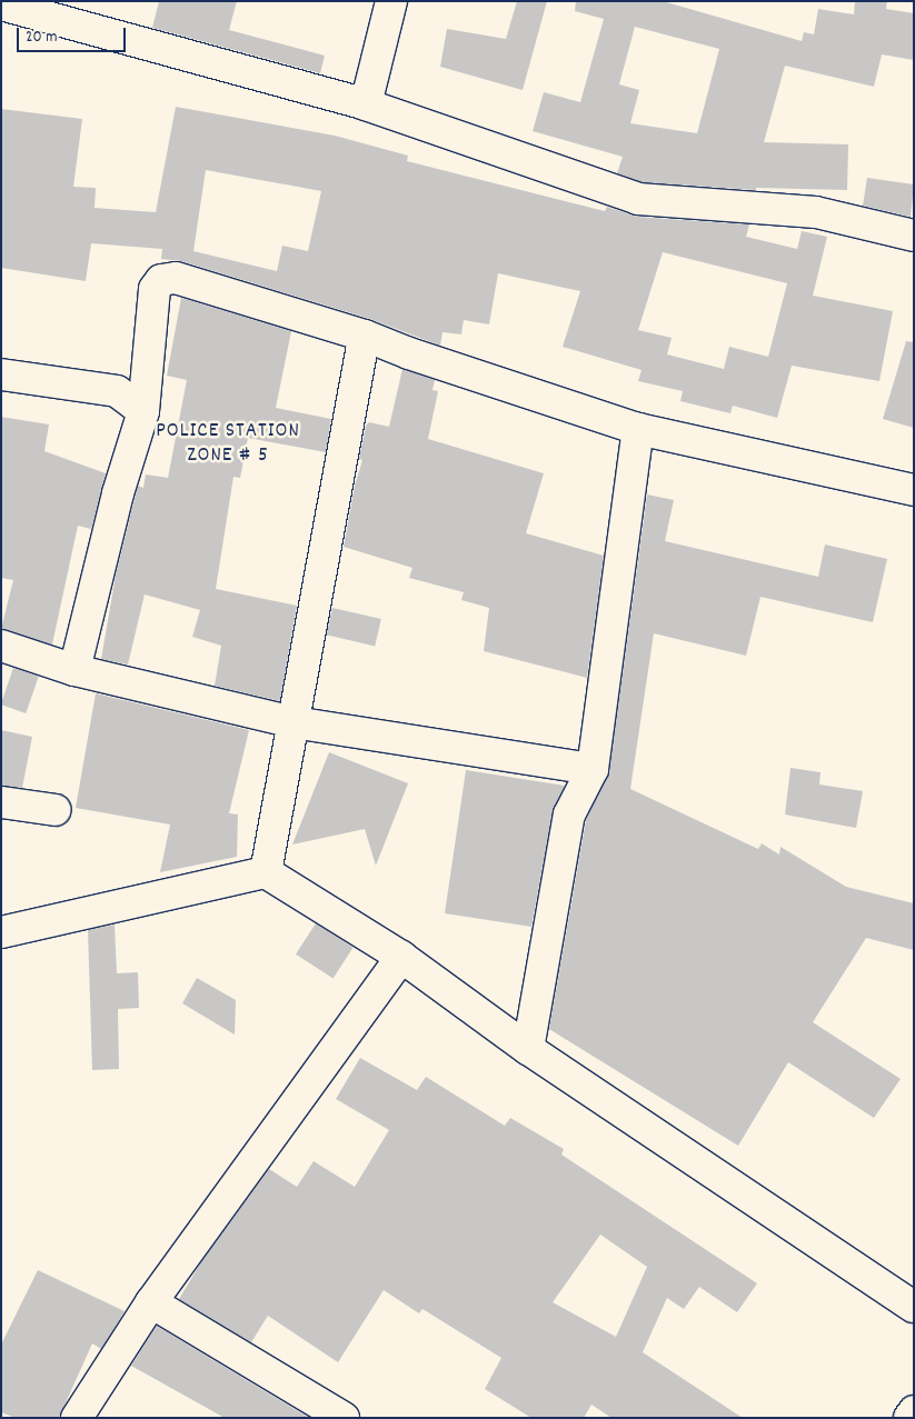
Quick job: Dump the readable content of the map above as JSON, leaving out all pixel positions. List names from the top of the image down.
{
  "districts": ["POLICE STATION ZONE # 5"],
  "scale_bar": "20 m"
}
